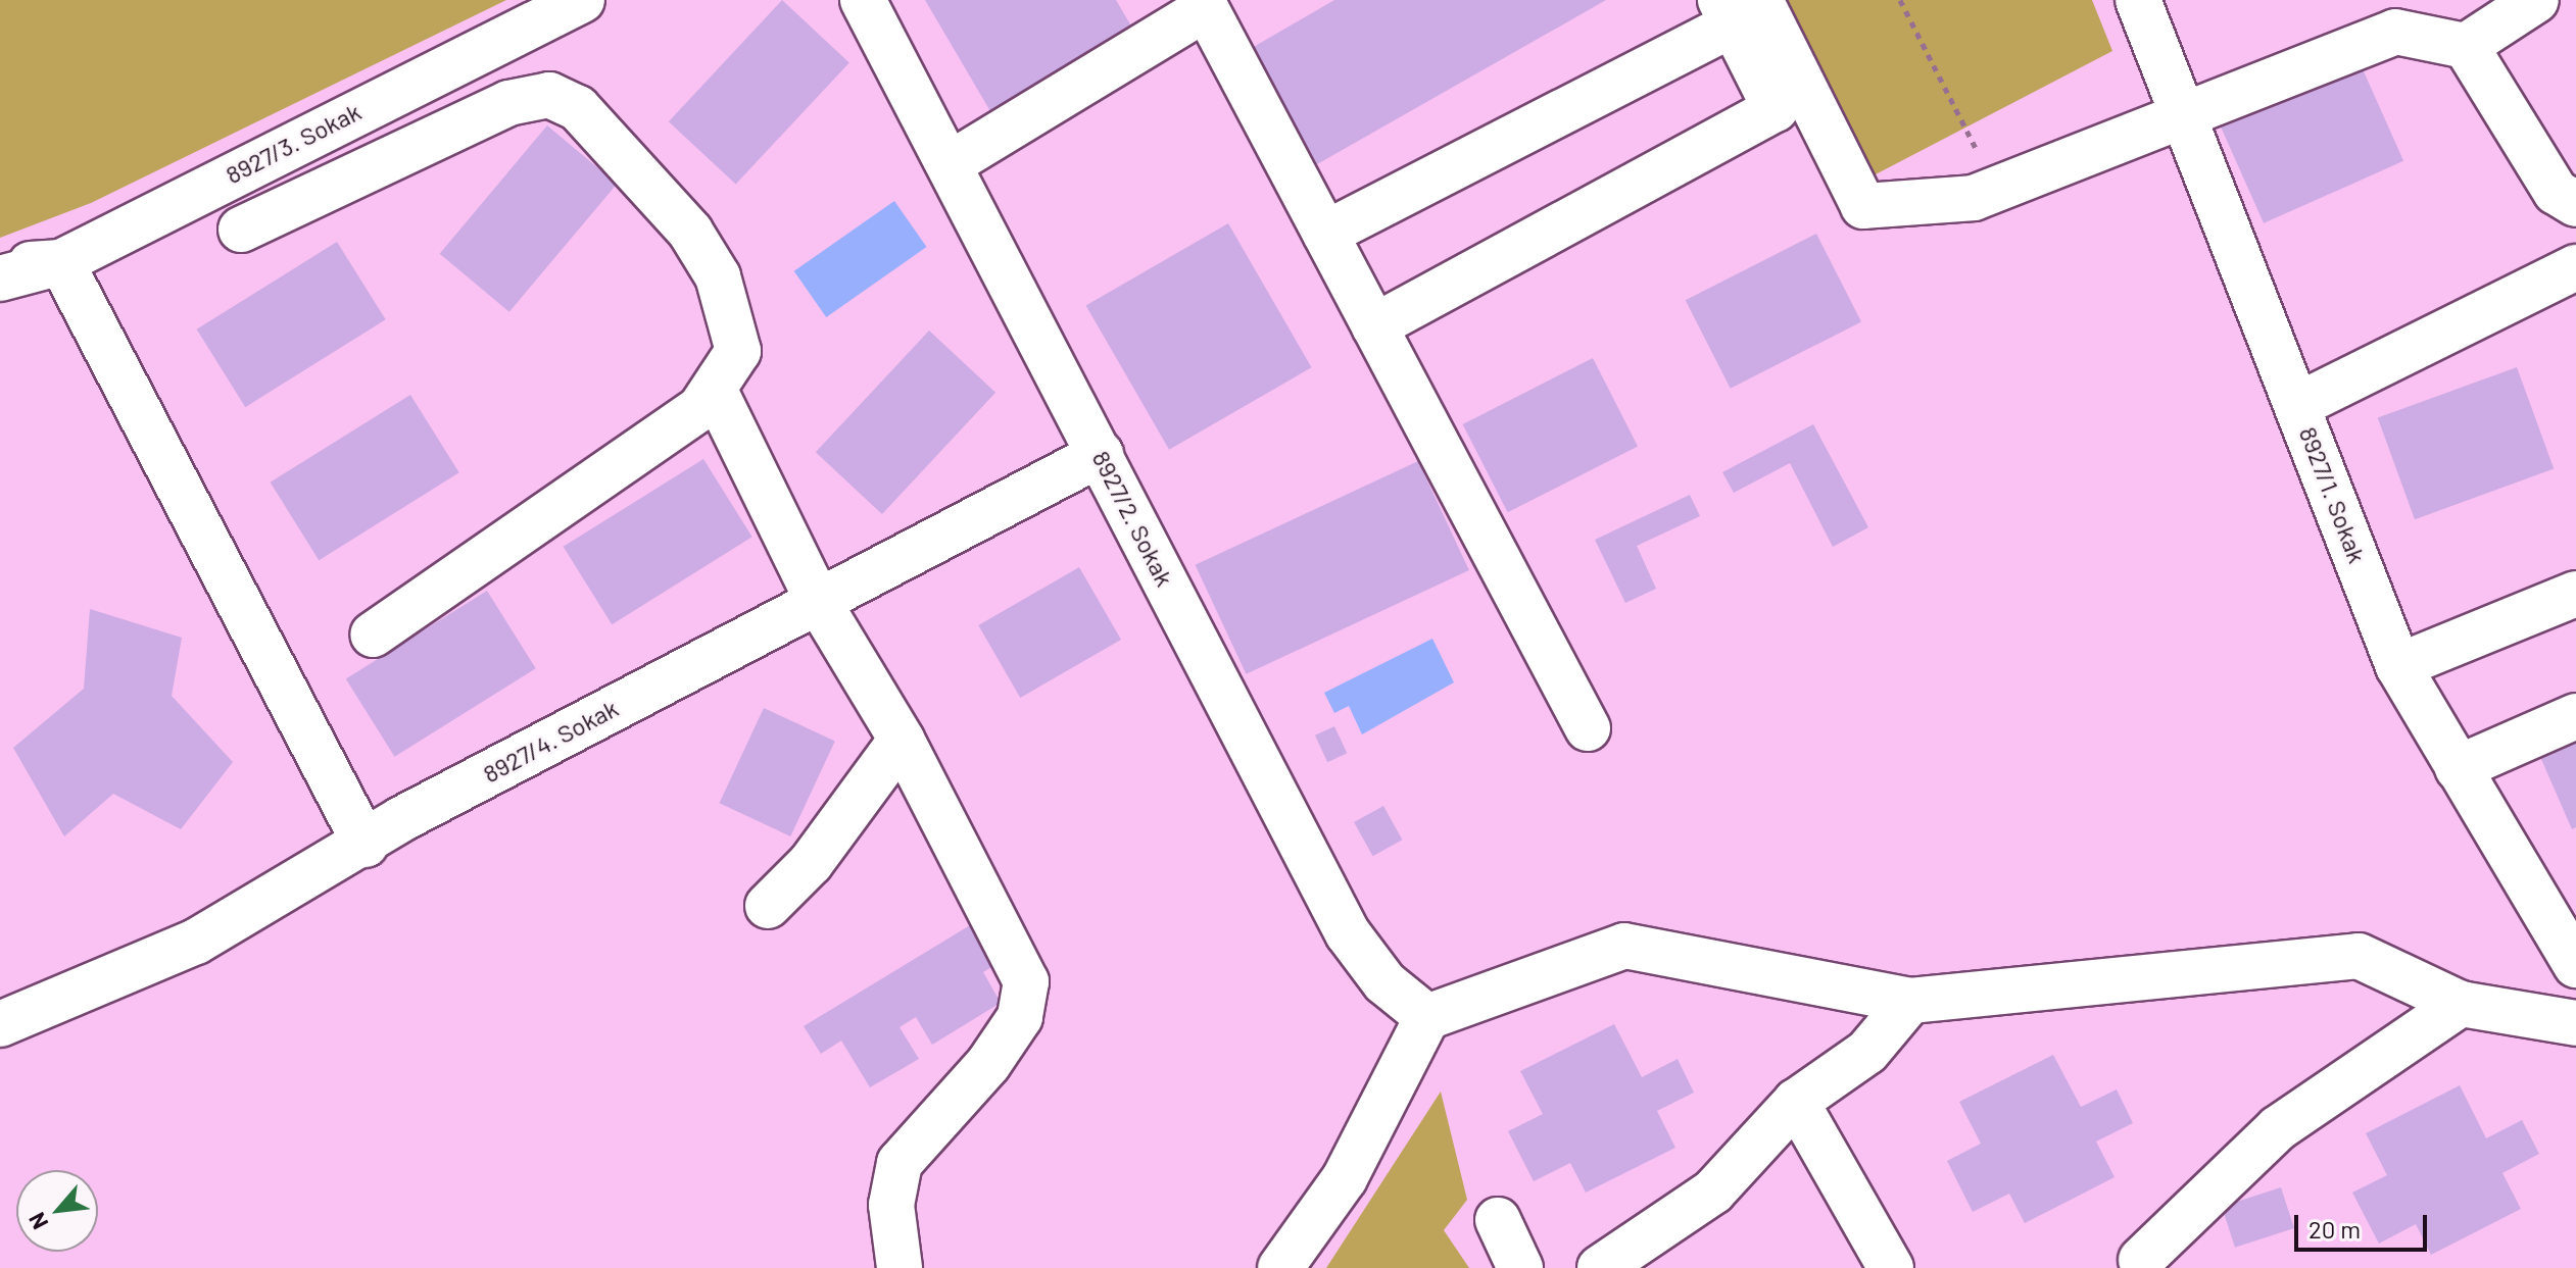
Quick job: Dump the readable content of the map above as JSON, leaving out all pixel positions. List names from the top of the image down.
{
  "streets": {
    "street": [
      "8927/3. Sokak",
      "8927/1. Sokak",
      "8927/2. Sokak",
      "8927/4. Sokak"
    ]
  },
  "crossings": [
    ["8927/2. Sokak", "8927/4. Sokak"]
  ],
  "scale_bar": "20 m",
  "north": "bottom left"
}
